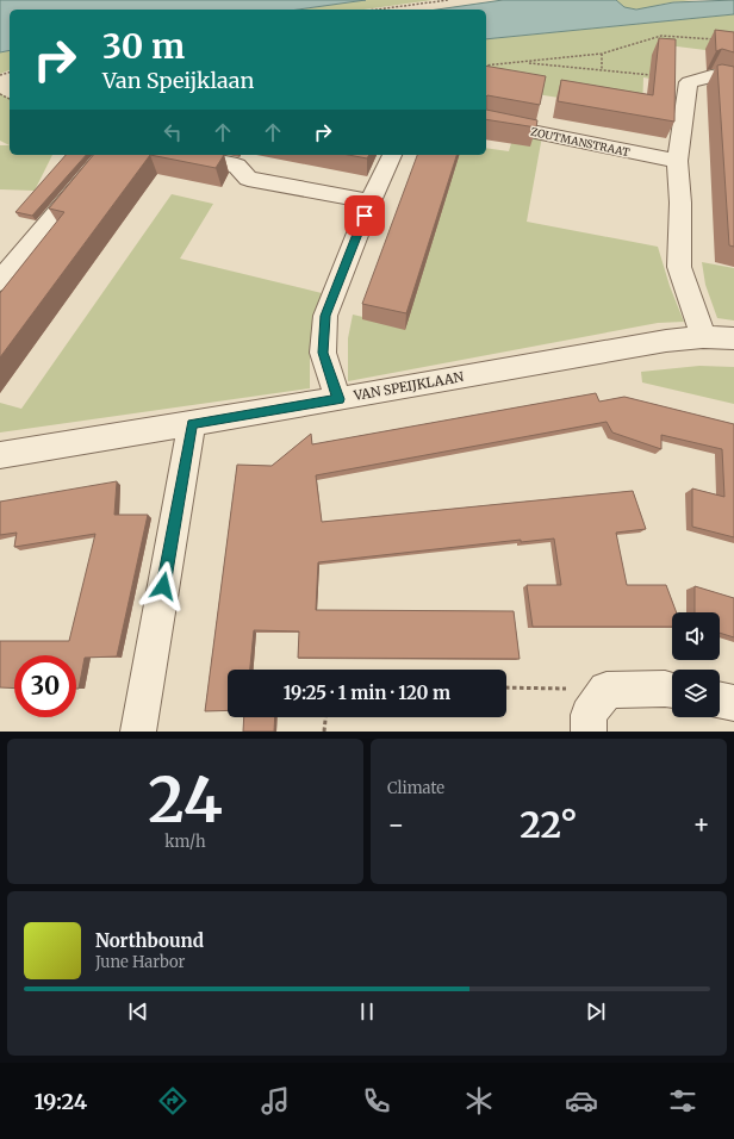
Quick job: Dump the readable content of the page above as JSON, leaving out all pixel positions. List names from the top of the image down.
{
  "streets": {
    "street": ["ZOUTMANSTRAAT", "VAN SPEIJKLAAN"]
  },
  "page": {
    "turn": ["30 m", "Van Speijklaan"],
    "limit": "30",
    "trip": "19:25 · 1 min · 120 m",
    "tile": [
      ["24", "km/h"],
      "Climate"
    ],
    "heat": ["−", "22°", "+"],
    "song": ["Northbound", "June Harbor"],
    "tabs": "19:24"
  }
}
